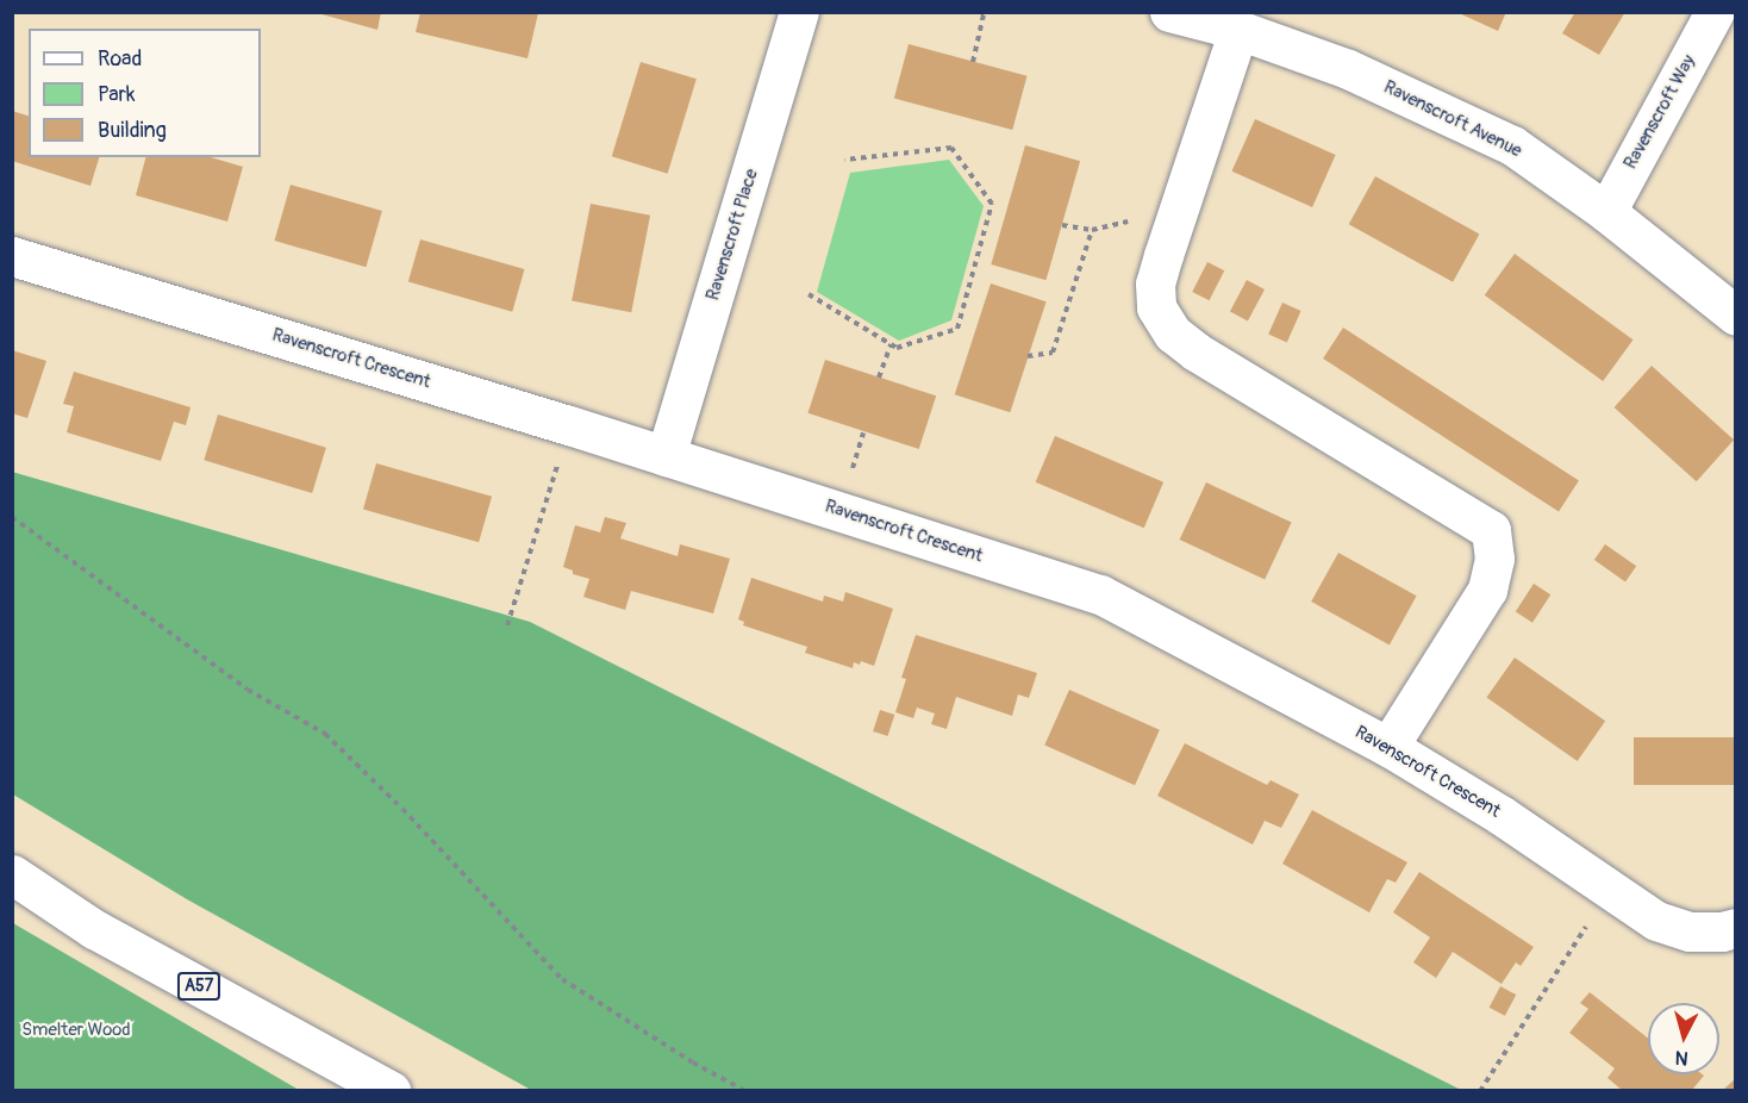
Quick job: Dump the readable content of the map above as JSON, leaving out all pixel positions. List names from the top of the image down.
{
  "streets": {
    "main road": [
      "Ravenscroft Way",
      "Ravenscroft Avenue",
      "Ravenscroft Place",
      "Ravenscroft Crescent",
      "A57"
    ]
  },
  "crossings": [
    ["Ravenscroft Way", "Ravenscroft Avenue"],
    ["Ravenscroft Place", "Ravenscroft Crescent"]
  ],
  "parks": ["Smelter Wood"],
  "legend": ["Road", "Park", "Building"],
  "north": "bottom"
}
